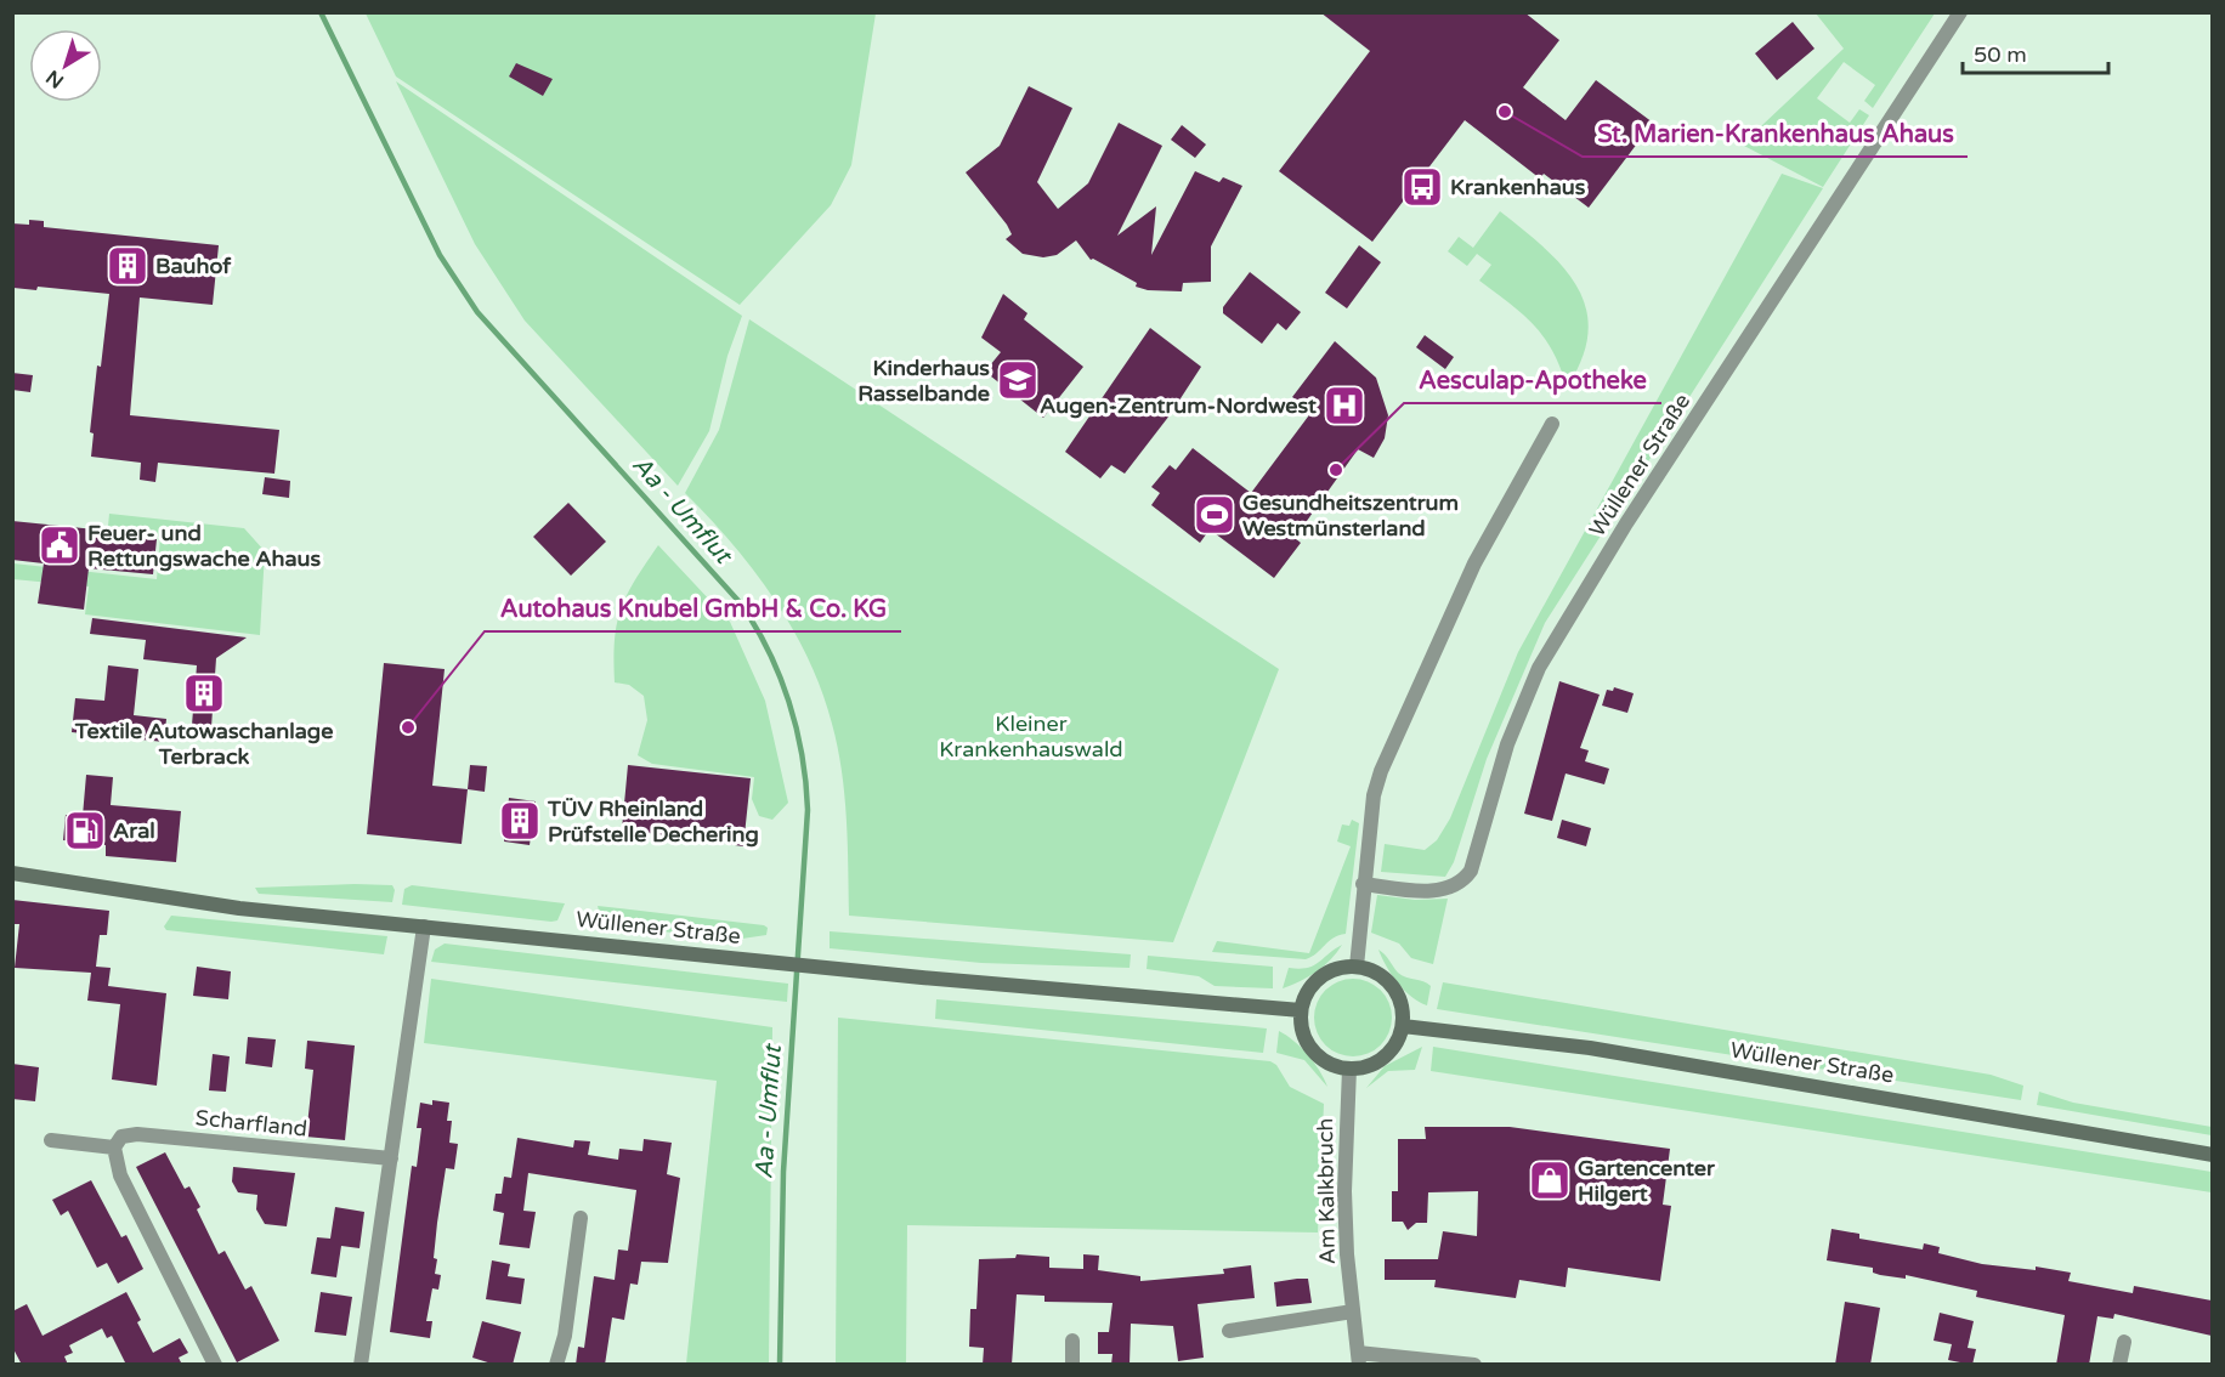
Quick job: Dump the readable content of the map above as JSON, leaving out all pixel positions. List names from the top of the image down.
{
  "streets": {
    "main road": ["Wüllener Straße"],
    "street": ["Scharfland", "Am Kalkbruch"]
  },
  "crossings": [
    ["Wüllener Straße", "Am Kalkbruch"]
  ],
  "water": ["Aa - Umflut"],
  "parks": ["Kleiner Krankenhauswald"],
  "places": {
    "other": ["St. Marien-Krankenhaus Ahaus", "Aesculap-Apotheke", "Autohaus Knubel GmbH & Co. KG"],
    "bus stop": ["Krankenhaus"],
    "building": ["Bauhof", "Textile Autowaschanlage Terbrack", "TÜV Rheinland Prüfstelle Dechering"],
    "school or university": ["Kinderhaus Rasselbande"],
    "hospital": ["Augen-Zentrum-Nordwest"],
    "sports": ["Gesundheitszentrum Westmünsterland"],
    "public building": ["Feuer- und Rettungswache Ahaus"],
    "fuel station": ["Aral"],
    "shop": ["Gartencenter Hilgert"]
  },
  "scale_bar": "50 m",
  "north": "bottom left"
}
